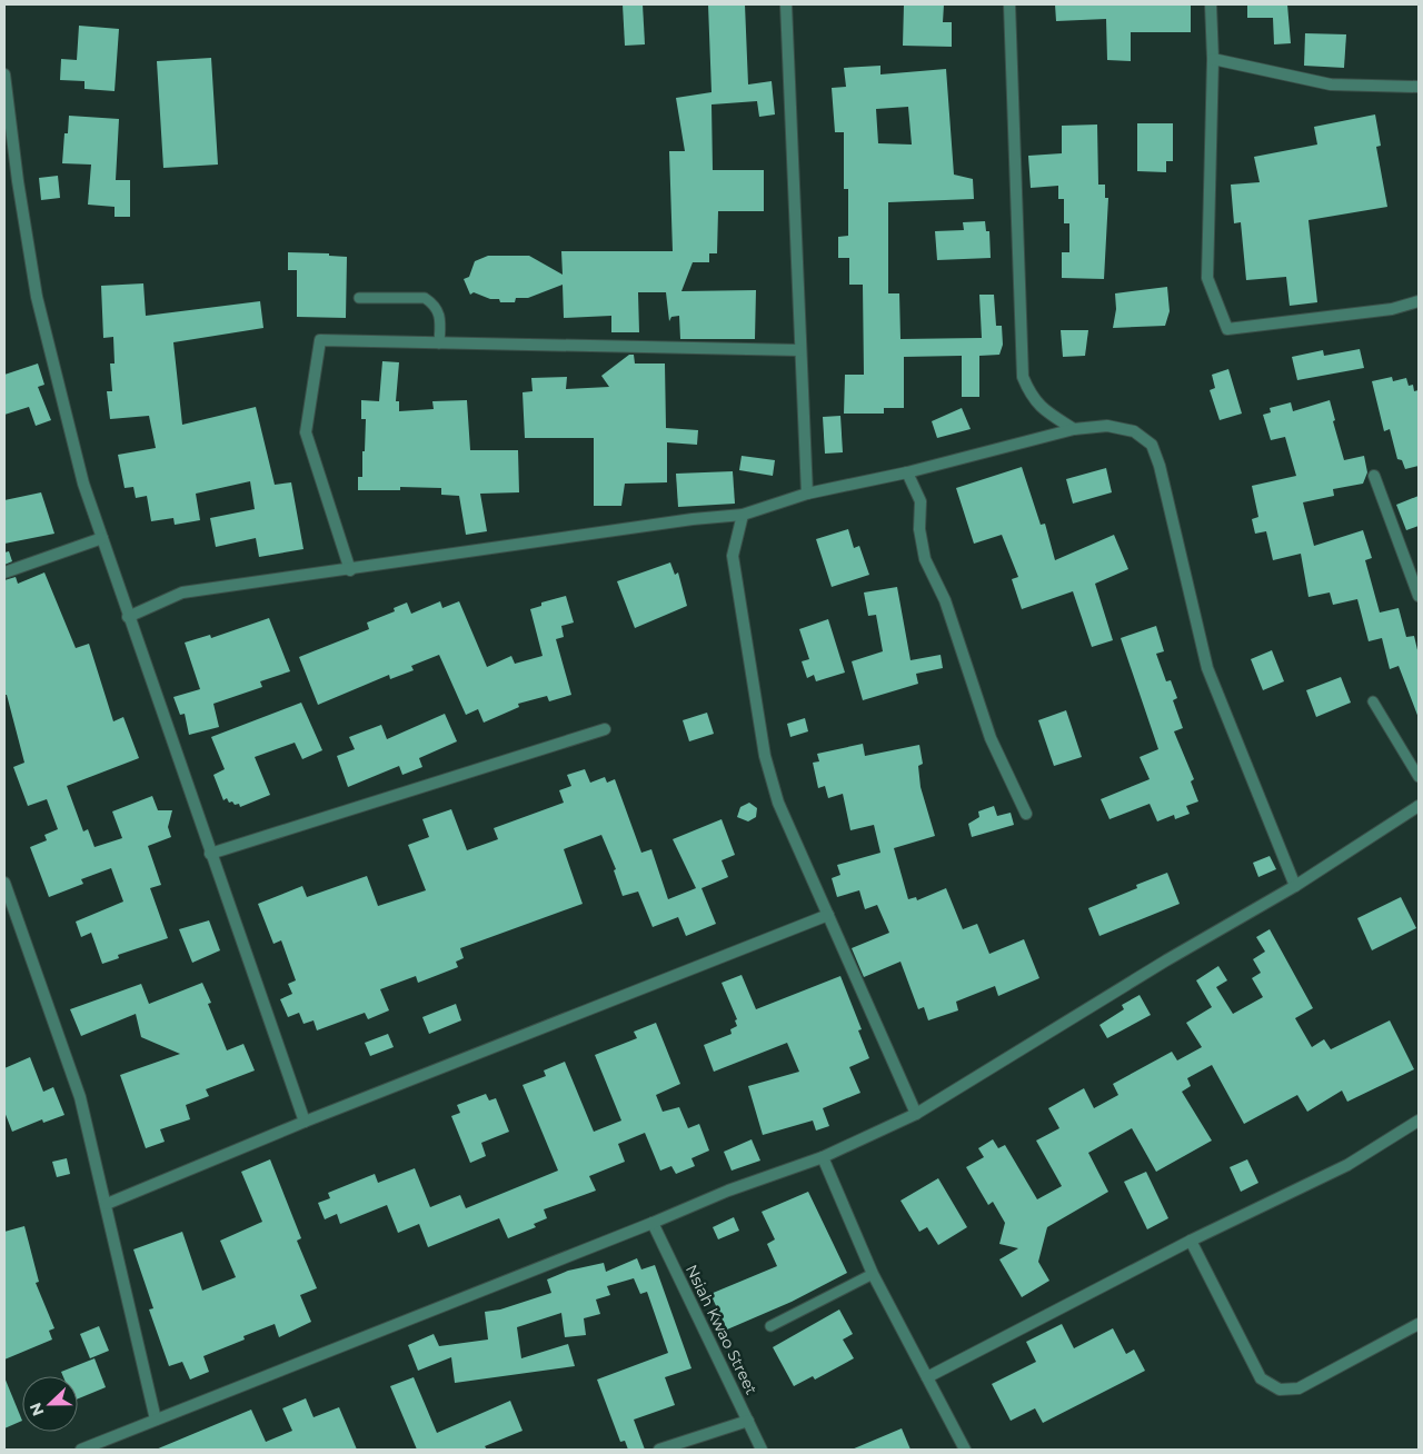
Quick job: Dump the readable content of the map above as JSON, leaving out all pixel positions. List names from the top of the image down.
{
  "streets": {
    "street": ["Nsiah Kwao Street"]
  },
  "north": "left"
}
